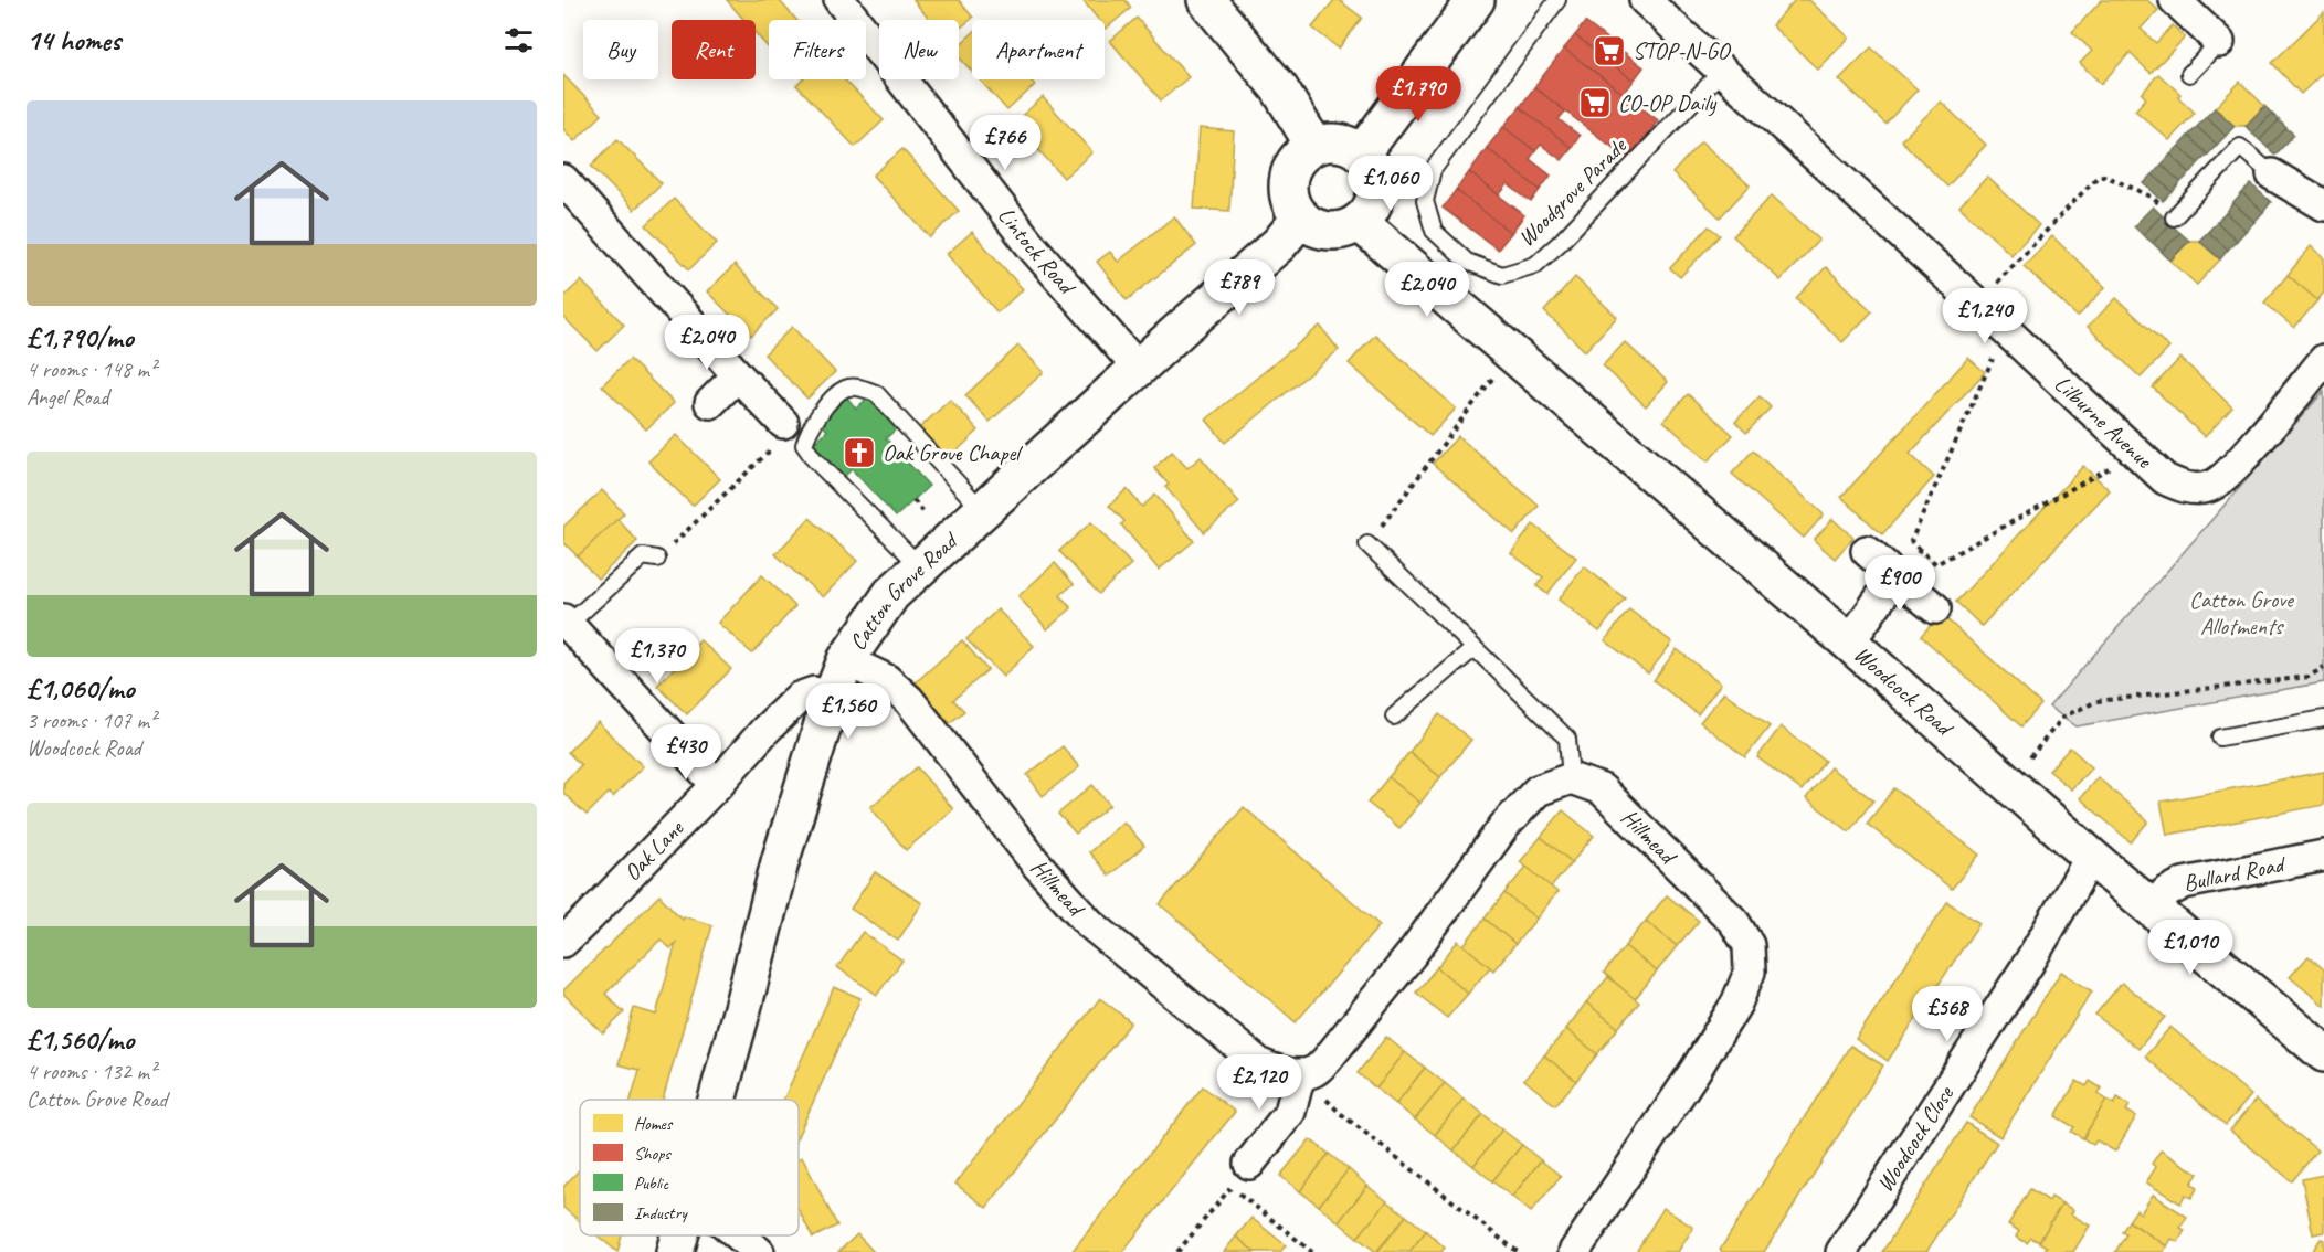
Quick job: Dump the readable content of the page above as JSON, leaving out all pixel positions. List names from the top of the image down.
{
  "streets": {
    "street": [
      "Lintock Road",
      "Lilburne Avenue",
      "Catton Grove Road",
      "Woodcock Road",
      "Hillmead",
      "Oak Lane",
      "Bullard Road",
      "Woodcock Close"
    ],
    "lane": ["Woodgrove Parade"]
  },
  "crossings": [
    ["Woodgrove Parade", "Lilburne Avenue"],
    ["Lintock Road", "Catton Grove Road"],
    ["Catton Grove Road", "Woodcock Road"],
    ["Catton Grove Road", "Hillmead"],
    ["Catton Grove Road", "Oak Lane"],
    ["Woodcock Road", "Bullard Road"],
    ["Woodcock Road", "Woodcock Close"]
  ],
  "parks": ["Catton Grove Allotments"],
  "places": {
    "supermarket": ["STOP-N-GO", "CO-OP Daily"],
    "church": ["Oak Grove Chapel"]
  },
  "legend": [
    "Homes",
    "Shops",
    "Public",
    "Industry"
  ],
  "page": {
    "heading": "14 homes",
    "chip": [
      "Buy",
      "Rent",
      "Filters",
      "New",
      "Apartment"
    ],
    "price": [
      "£1,790",
      "£766",
      "£1,060",
      "£789",
      "£2,040",
      "£1,240",
      "£2,040",
      "£900",
      "£1,370",
      "£1,560",
      "£430",
      "£1,010",
      "£568",
      "£2,120"
    ],
    "list": [
      {
        "name": "£1,790/mo",
        "note": "4 rooms · 148 m² · Angel Road"
      },
      {
        "name": "£1,060/mo",
        "note": "3 rooms · 107 m² · Woodcock Road"
      },
      {
        "name": "£1,560/mo",
        "note": "4 rooms · 132 m² · Catton Grove Road"
      }
    ]
  }
}
